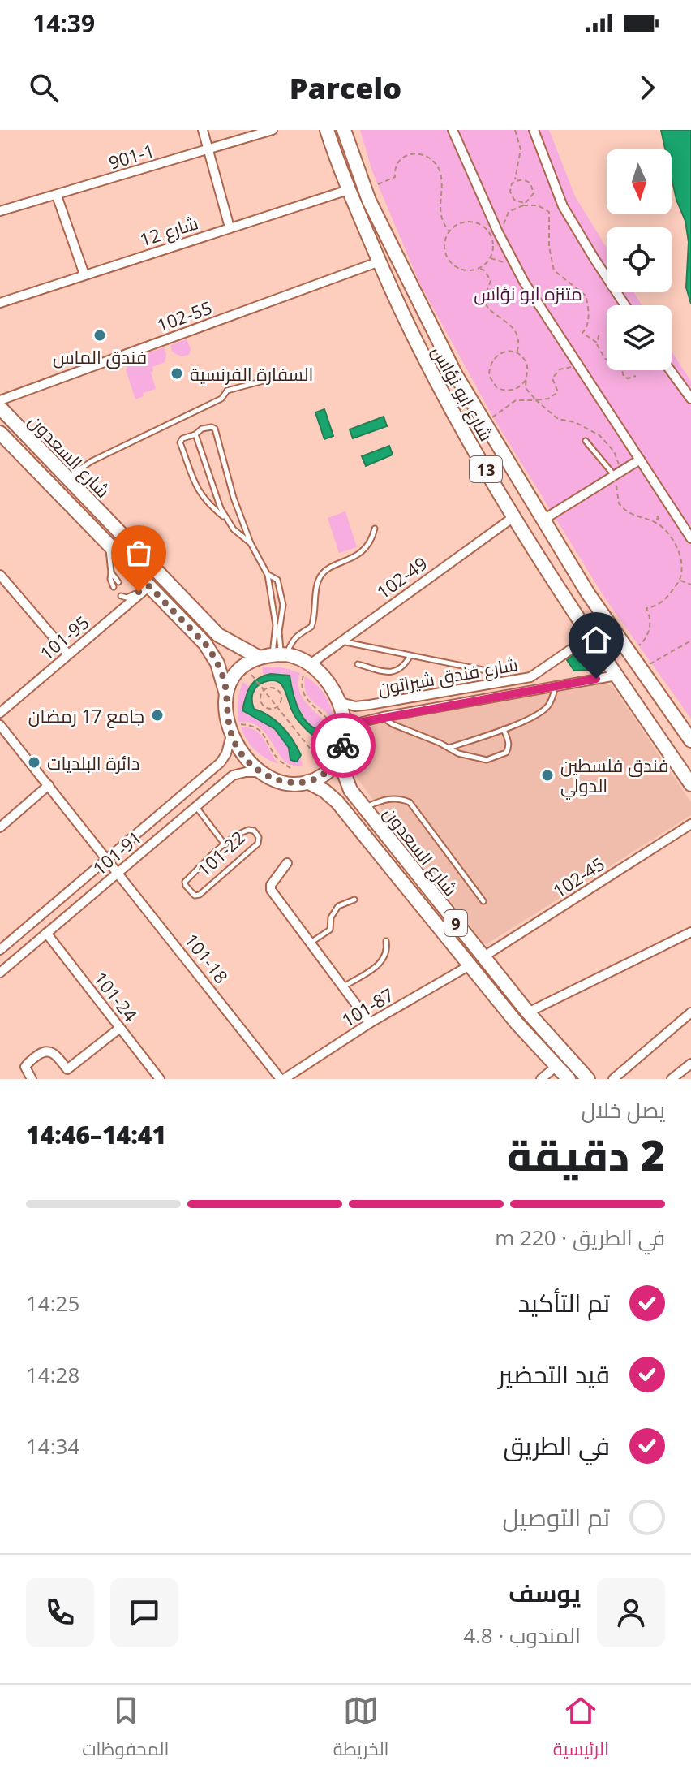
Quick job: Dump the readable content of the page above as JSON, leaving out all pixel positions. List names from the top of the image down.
{
  "streets": {
    "main road": [
      "شارع ابو نؤاس",
      "شارع السعدون",
      "13",
      "9"
    ],
    "street": [
      "901-1",
      "شارع 12",
      "102-55",
      "102-49",
      "101-95",
      "شارع فندق شيراتون",
      "101-91",
      "102-45",
      "101-18",
      "101-24",
      "101-87"
    ],
    "lane": ["101-22"]
  },
  "crossings": [
    ["شارع 12", "شارع ابو نؤاس"],
    ["102-55", "شارع ابو نؤاس"],
    ["شارع ابو نؤاس", "102-49"],
    ["شارع ابو نؤاس", "شارع فندق شيراتون"],
    ["شارع السعدون", "101-95"],
    ["شارع السعدون", "101-91"],
    ["شارع السعدون", "102-45"],
    ["شارع السعدون", "101-87"],
    ["101-91", "101-22"],
    ["101-91", "101-18"],
    ["101-91", "101-24"],
    ["101-18", "101-87"]
  ],
  "parks": ["متنزه ابو نؤاس"],
  "places": [
    "فندق الماس",
    "السفارة الفرنسية",
    "جامع 17 رمضان",
    "دائرة البلديات",
    "فندق فلسطين الدولي"
  ],
  "north": "bottom",
  "page": {
    "status": "14:39",
    "header": "Parcelo",
    "heading": ["2 دقيقة", "يصل خلال", "14:41–14:46"],
    "panel": ["يوسف", "المندوب · 4.8"],
    "bar": "في الطريق · 220 m",
    "list": [
      ["تم التأكيد", "14:25"],
      ["قيد التحضير", "14:28"],
      ["في الطريق", "14:34"],
      "تم التوصيل"
    ],
    "tabs": ["الرئيسية", "الخريطة", "المحفوظات"]
  }
}
